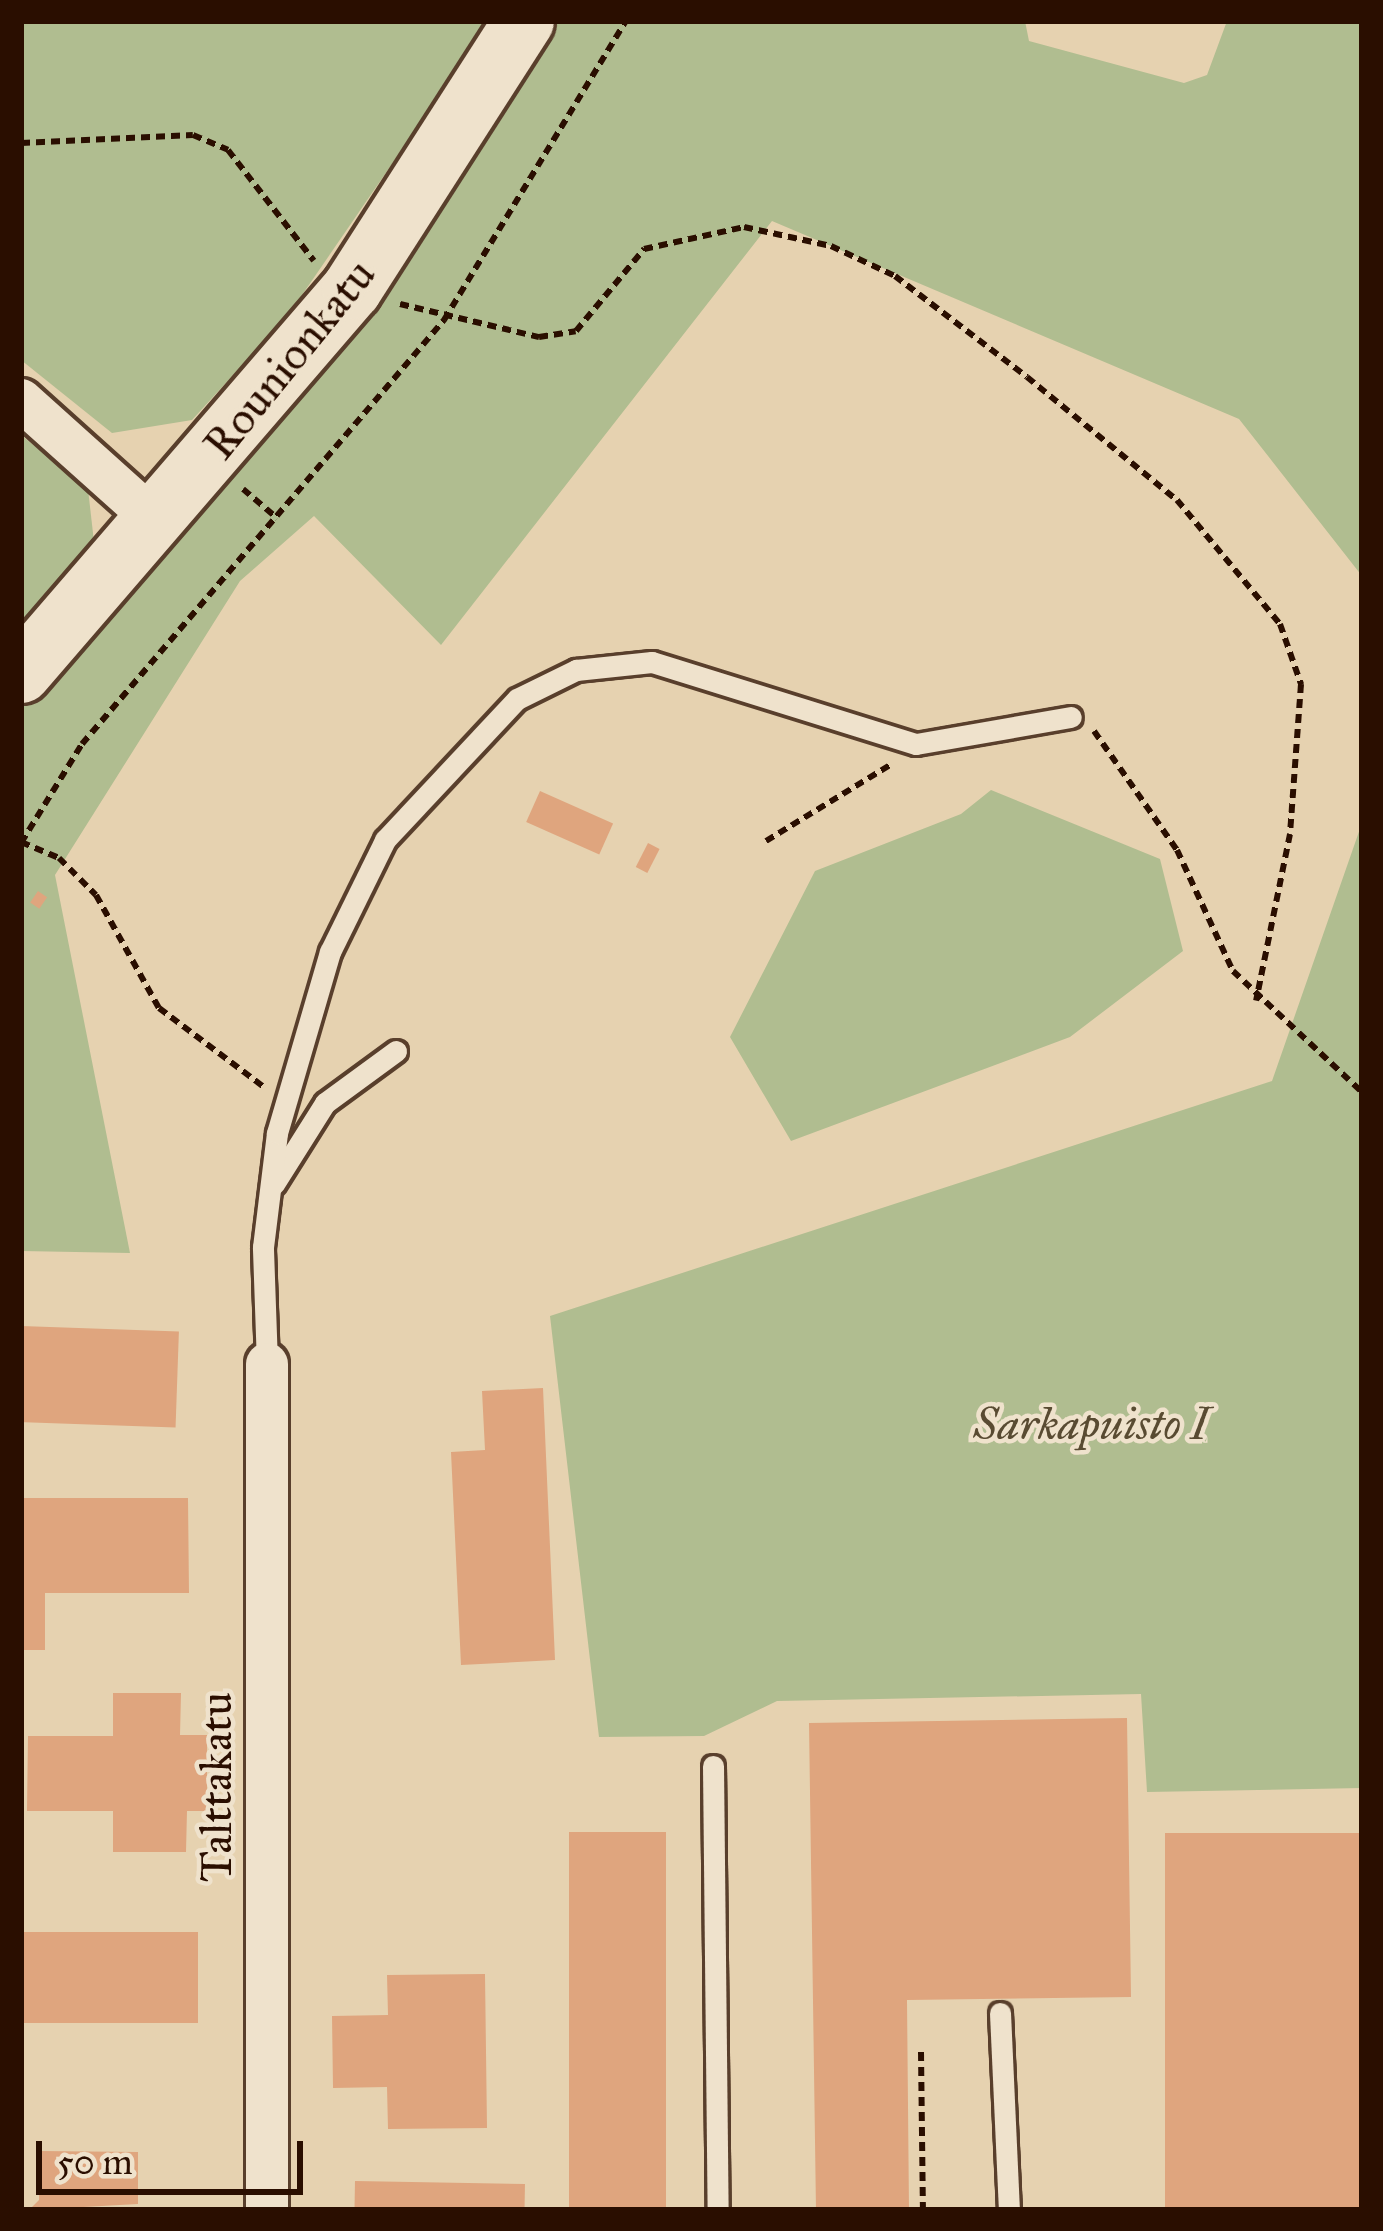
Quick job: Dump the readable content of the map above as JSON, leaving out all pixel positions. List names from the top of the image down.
{
  "streets": {
    "main road": ["Rounionkatu"],
    "street": ["Talttakatu"]
  },
  "parks": ["Sarkapuisto I"],
  "scale_bar": "50 m"
}
